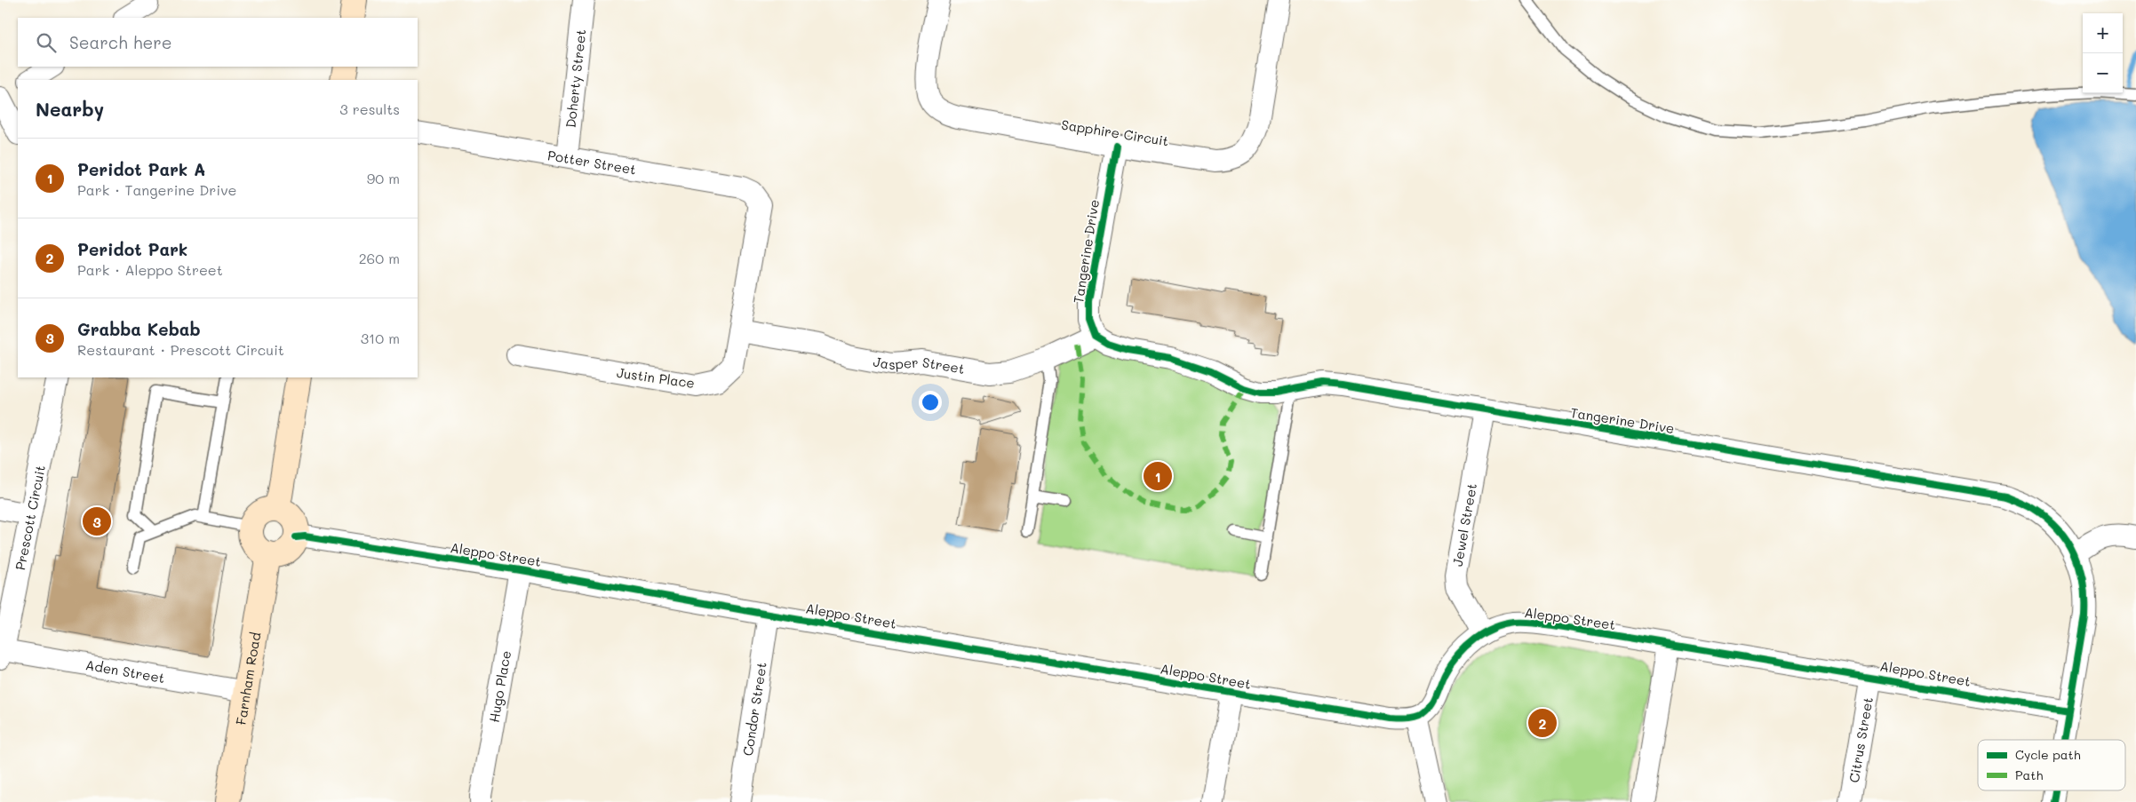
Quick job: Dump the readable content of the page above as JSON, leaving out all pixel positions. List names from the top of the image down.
{
  "streets": {
    "street": [
      "Doherty Street",
      "Sapphire Circuit",
      "Potter Street",
      "Tangerine Drive",
      "Jasper Street",
      "Justin Place",
      "Prescott Circuit",
      "Jewel Street",
      "Aleppo Street",
      "Aden Street",
      "Farnham Road",
      "Hugo Place",
      "Condor Street",
      "Citrus Street"
    ]
  },
  "crossings": [
    ["Doherty Street", "Potter Street"],
    ["Sapphire Circuit", "Tangerine Drive"],
    ["Potter Street", "Justin Place"],
    ["Tangerine Drive", "Jasper Street"],
    ["Tangerine Drive", "Jewel Street"],
    ["Tangerine Drive", "Aleppo Street"],
    ["Jasper Street", "Justin Place"],
    ["Prescott Circuit", "Aden Street"],
    ["Jewel Street", "Aleppo Street"],
    ["Aleppo Street", "Farnham Road"],
    ["Aleppo Street", "Hugo Place"],
    ["Aleppo Street", "Condor Street"],
    ["Aleppo Street", "Citrus Street"],
    ["Aden Street", "Farnham Road"]
  ],
  "legend": ["Cycle path", "Path"],
  "page": {
    "map_buttons": ["+", "−"],
    "search": "Search here",
    "heading": ["Nearby", "3 results"],
    "list": [
      {
        "mark": "1",
        "name": "Peridot Park A",
        "note": "Park · Tangerine Drive",
        "value": "90 m"
      },
      {
        "mark": "2",
        "name": "Peridot Park",
        "note": "Park · Aleppo Street",
        "value": "260 m"
      },
      {
        "mark": "3",
        "name": "Grabba Kebab",
        "note": "Restaurant · Prescott Circuit",
        "value": "310 m"
      }
    ],
    "pins": ["1", "3", "2"]
  }
}
